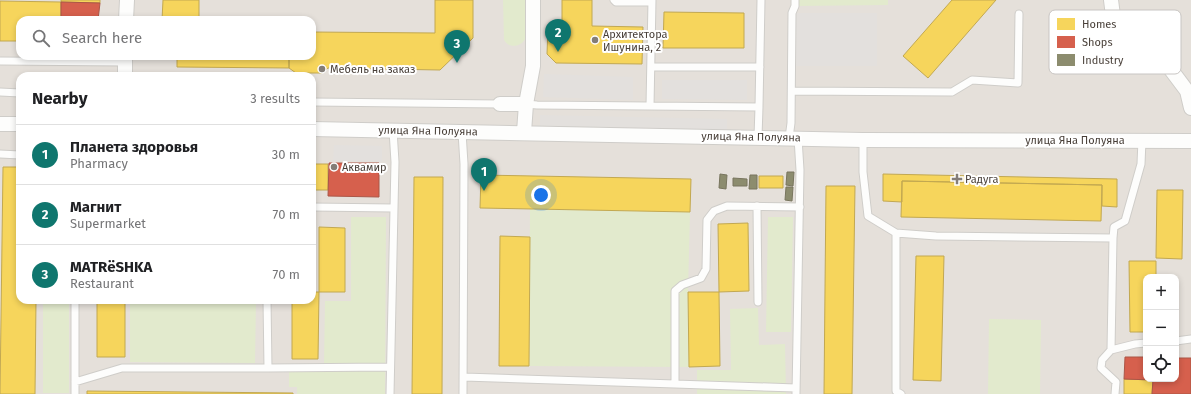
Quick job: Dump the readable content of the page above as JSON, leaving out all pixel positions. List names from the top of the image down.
{
  "streets": {
    "street": ["улица Яна Полуяна"]
  },
  "places": {
    "other": ["Архитектора Ишунина, 2", "Мебель на заказ", "Аквамир"],
    "health": ["Радуга"]
  },
  "legend": ["Homes", "Shops", "Industry"],
  "page": {
    "search": "Search here",
    "pins": ["2", "3", "1"],
    "heading": ["Nearby", "3 results"],
    "list": [
      {
        "mark": "1",
        "name": "Планета здоровья",
        "note": "Pharmacy",
        "value": "30 m"
      },
      {
        "mark": "2",
        "name": "Магнит",
        "note": "Supermarket",
        "value": "70 m"
      },
      {
        "mark": "3",
        "name": "MATRёSHKA",
        "note": "Restaurant",
        "value": "70 m"
      }
    ],
    "map_buttons": ["+", "−"]
  }
}
